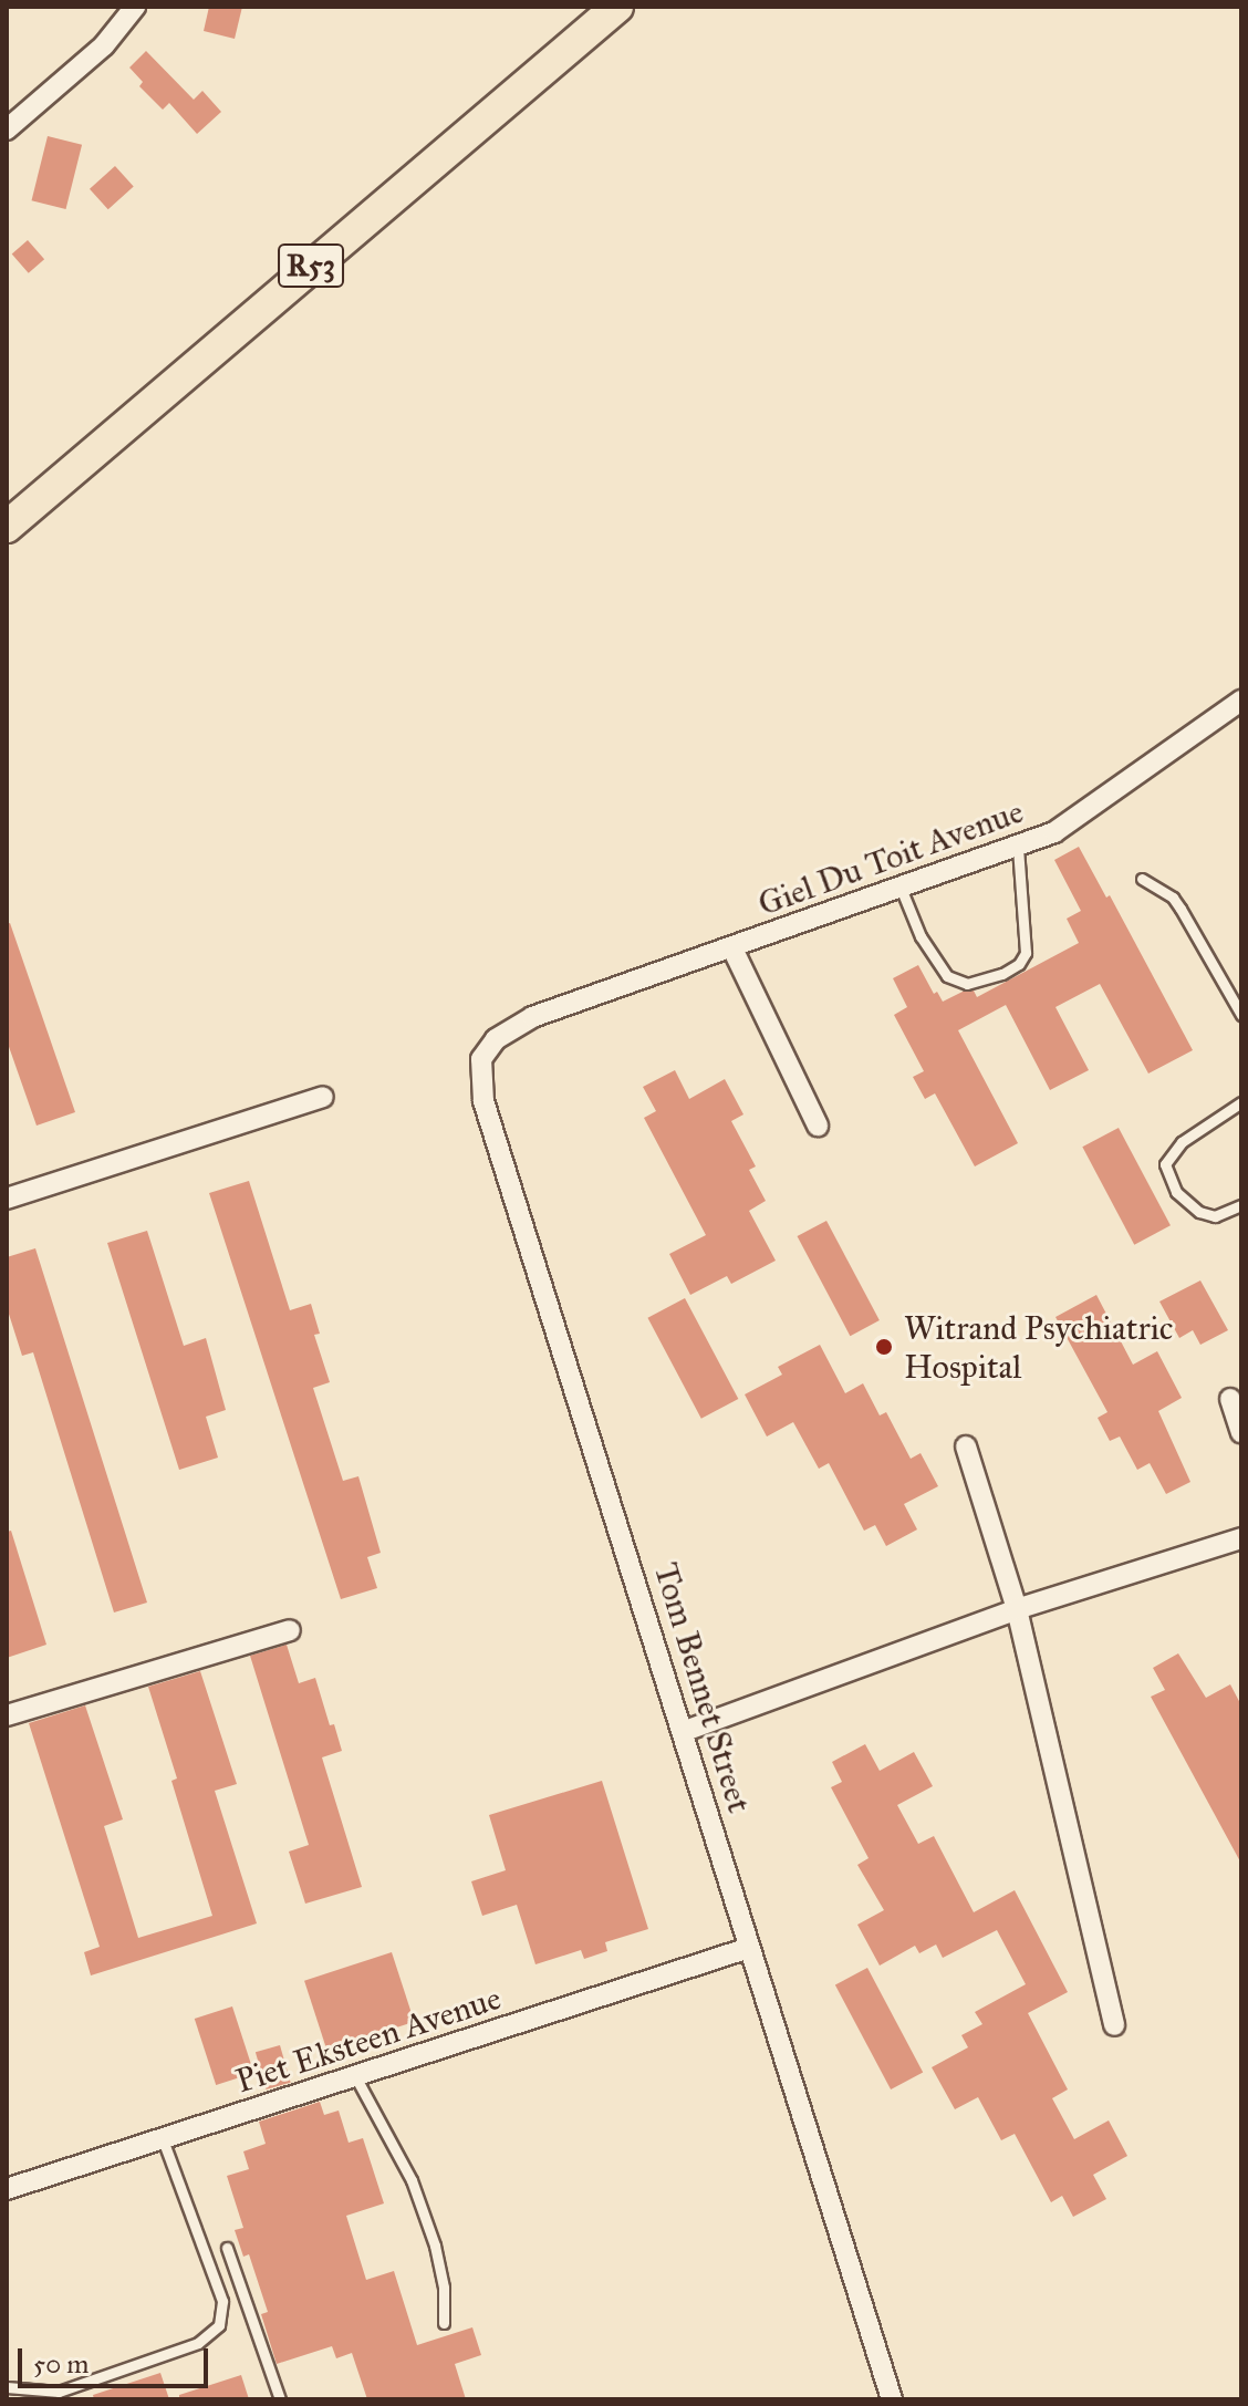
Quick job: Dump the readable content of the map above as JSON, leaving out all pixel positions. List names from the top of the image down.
{
  "streets": {
    "main road": ["R53"],
    "street": ["Giel Du Toit Avenue", "Tom Bennet Street", "Piet Eksteen Avenue"]
  },
  "crossings": [
    ["Giel Du Toit Avenue", "Tom Bennet Street"],
    ["Tom Bennet Street", "Piet Eksteen Avenue"]
  ],
  "places": ["Witrand Psychiatric Hospital"],
  "scale_bar": "50 m"
}
